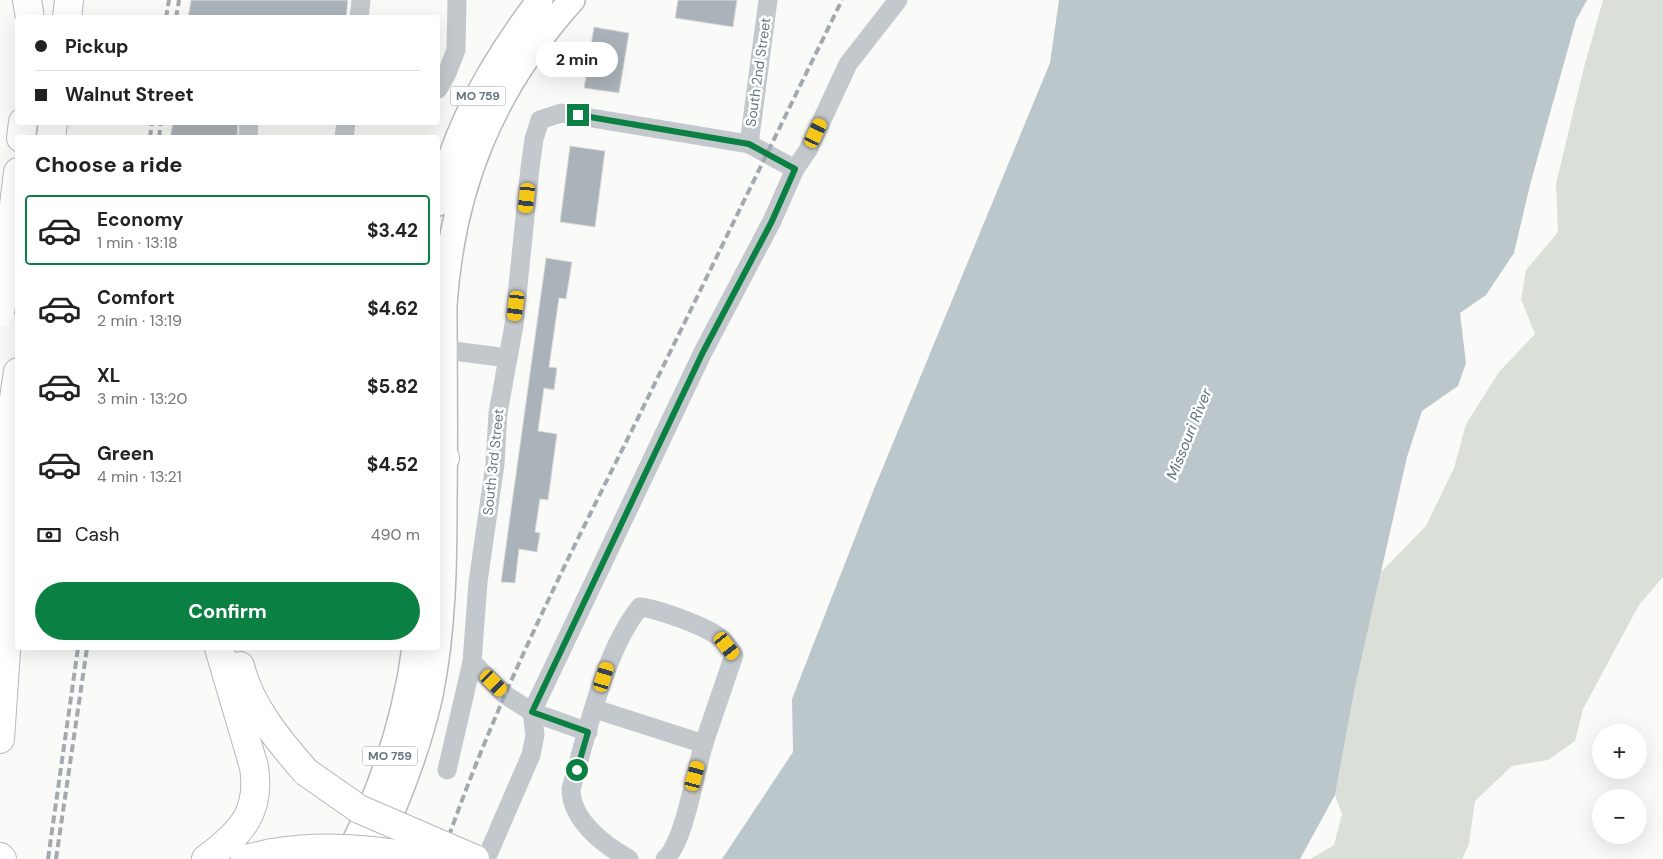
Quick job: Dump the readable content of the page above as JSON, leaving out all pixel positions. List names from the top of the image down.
{
  "streets": {
    "main road": ["MO 759"],
    "street": ["South 2nd Street", "South 3rd Street"]
  },
  "crossings": [
    ["South 2nd Street", "South 3rd Street"]
  ],
  "water": ["Missouri River"],
  "page": {
    "banner": ["Pickup", "Walnut Street"],
    "bubble": "2 min",
    "heading": "Choose a ride",
    "list": [
      {
        "name": "Economy",
        "note": "1 min · 13:18",
        "value": "$3.42"
      },
      {
        "name": "Comfort",
        "note": "2 min · 13:19",
        "value": "$4.62"
      },
      {
        "name": "XL",
        "note": "3 min · 13:20",
        "value": "$5.82"
      },
      {
        "name": "Green",
        "note": "4 min · 13:21",
        "value": "$4.52"
      }
    ],
    "pay": ["Cash", "490 m"],
    "buttons": "Confirm",
    "map_buttons": ["+", "−"]
  }
}
